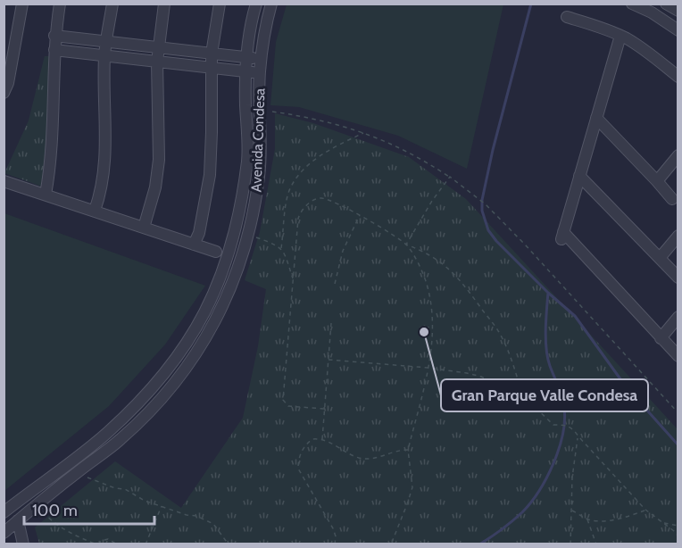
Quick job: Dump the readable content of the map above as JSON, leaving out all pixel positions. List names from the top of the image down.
{
  "streets": {
    "street": ["Avenida Condesa"]
  },
  "places": ["Gran Parque Valle Condesa"],
  "scale_bar": "100 m"
}
